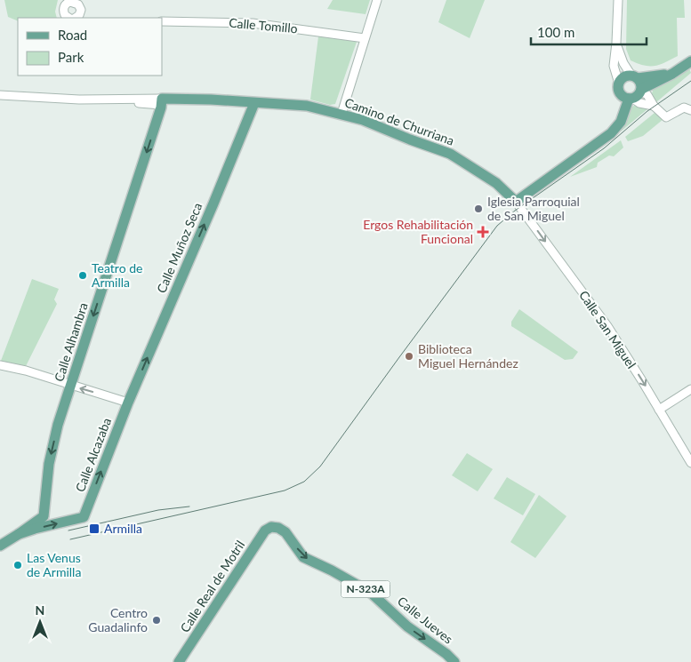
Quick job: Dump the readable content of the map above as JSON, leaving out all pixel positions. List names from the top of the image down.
{
  "streets": {
    "main road": [
      "Camino de Churriana",
      "Calle Muñoz Seca",
      "Calle Alhambra",
      "Calle Alcazaba",
      "Calle Real de Motril",
      "N-323A",
      "Calle Jueves"
    ],
    "street": ["Calle Tomillo", "Calle San Miguel"]
  },
  "crossings": [
    ["Camino de Churriana", "Calle Muñoz Seca"],
    ["Camino de Churriana", "Calle San Miguel"],
    ["Camino de Churriana", "Calle Alhambra"],
    ["Calle Muñoz Seca", "Calle Alcazaba"],
    ["Calle Alhambra", "Calle Alcazaba"],
    ["Calle Real de Motril", "Calle Jueves"]
  ],
  "one_way": [
    "Calle Muñoz Seca",
    "Calle San Miguel",
    "Calle Alhambra",
    "Calle Alcazaba",
    "Calle Jueves"
  ],
  "places": {
    "other": [
      "Iglesia Parroquial de San Miguel",
      "Teatro de Armilla",
      "Biblioteca Miguel Hernández",
      "Las Venus de Armilla",
      "Centro Guadalinfo"
    ],
    "health": ["Ergos Rehabilitación Funcional"],
    "transit": ["Armilla"]
  },
  "legend": ["Road", "Park"],
  "scale_bar": "100 m",
  "north": "top"
}
